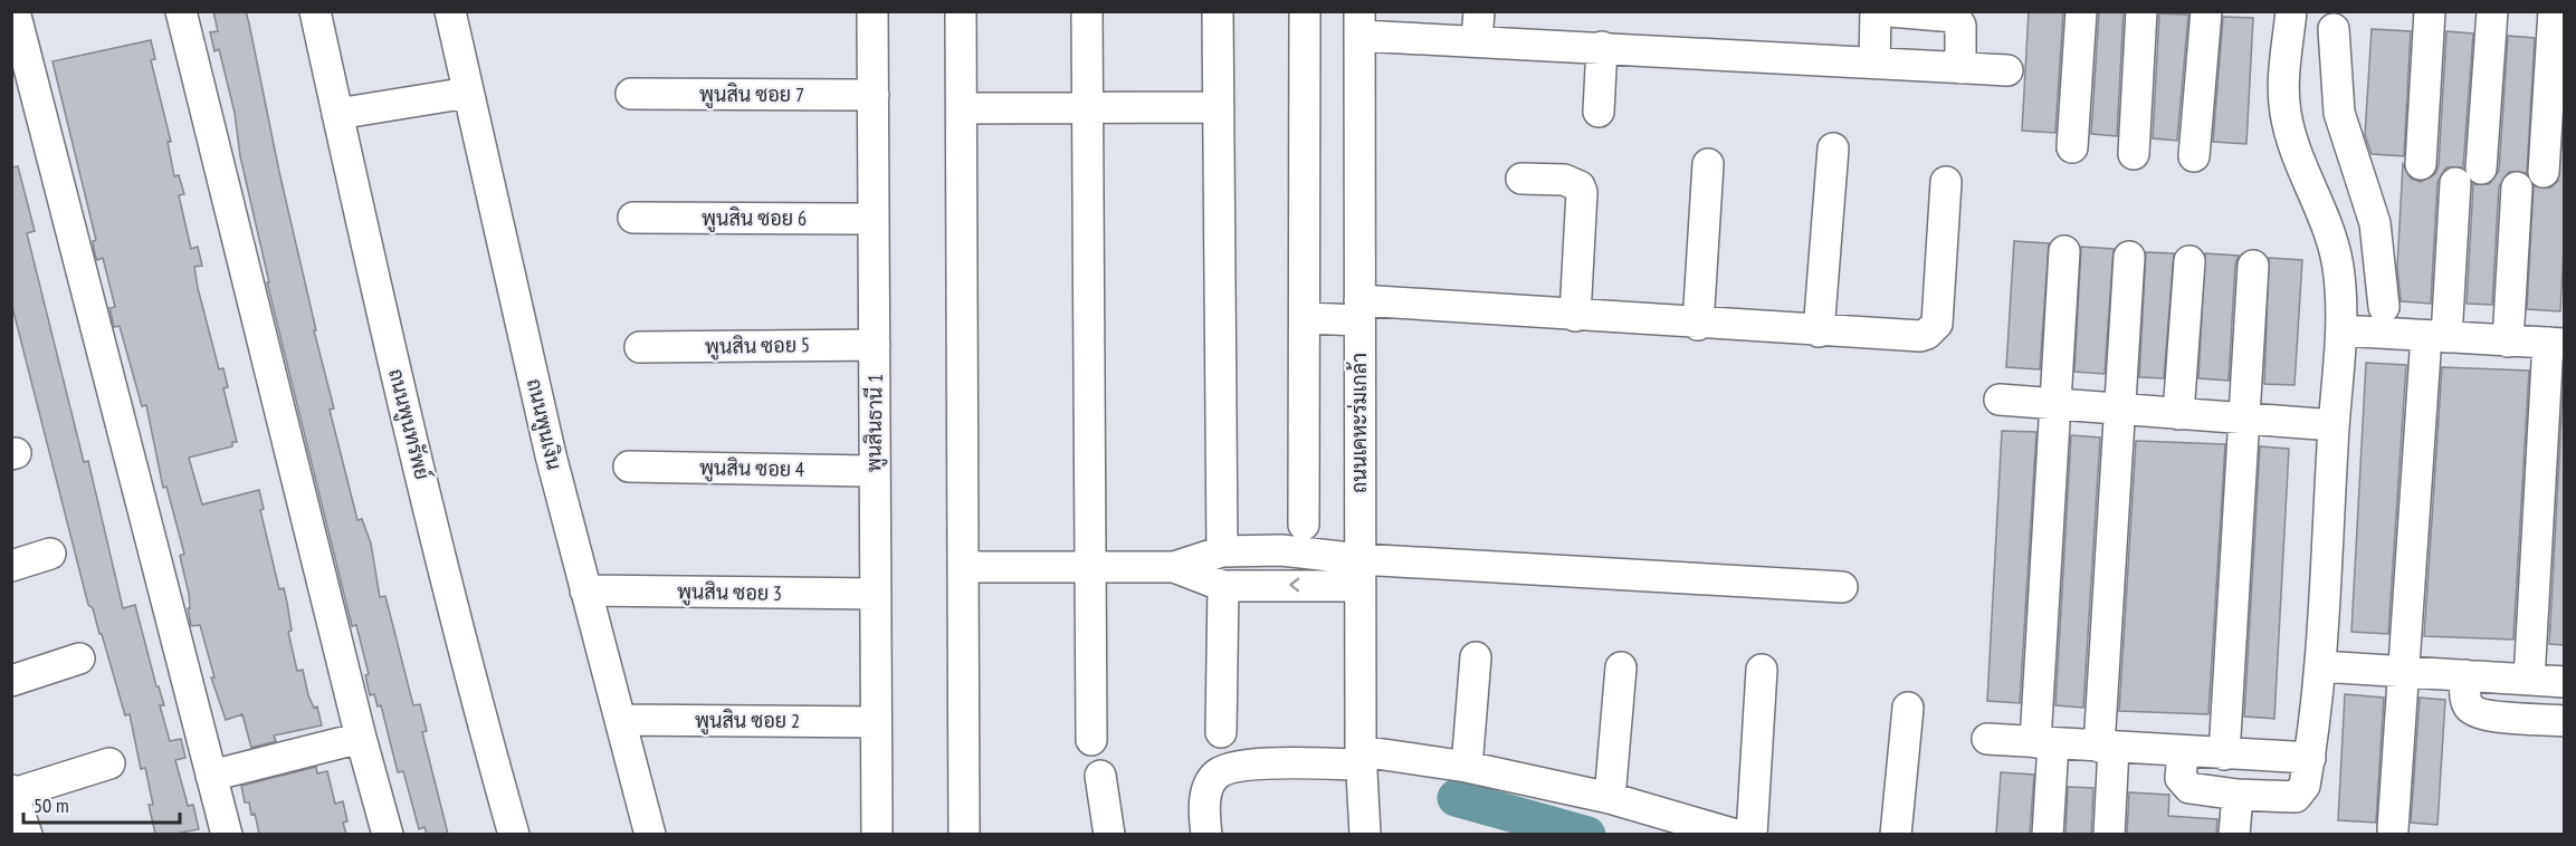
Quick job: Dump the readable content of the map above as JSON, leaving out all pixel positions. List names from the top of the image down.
{
  "streets": {
    "street": [
      "พูนสิน ซอย 7",
      "พูนสิน ซอย 6",
      "พูนสิน ซอย 5",
      "พูนสินธานี 1",
      "ถนนเคหะร่มเกล้า",
      "ถนนพูนทรัพย์",
      "ถนนพูนเงิน",
      "พูนสิน ซอย 4",
      "พูนสิน ซอย 3",
      "พูนสิน ซอย 2"
    ]
  },
  "crossings": [
    ["พูนสิน ซอย 7", "พูนสินธานี 1"],
    ["พูนสิน ซอย 6", "พูนสินธานี 1"],
    ["พูนสิน ซอย 5", "พูนสินธานี 1"],
    ["พูนสินธานี 1", "พูนสิน ซอย 4"],
    ["พูนสินธานี 1", "พูนสิน ซอย 3"],
    ["พูนสินธานี 1", "พูนสิน ซอย 2"],
    ["ถนนพูนเงิน", "พูนสิน ซอย 3"],
    ["ถนนพูนเงิน", "พูนสิน ซอย 2"]
  ],
  "scale_bar": "50 m"
}
